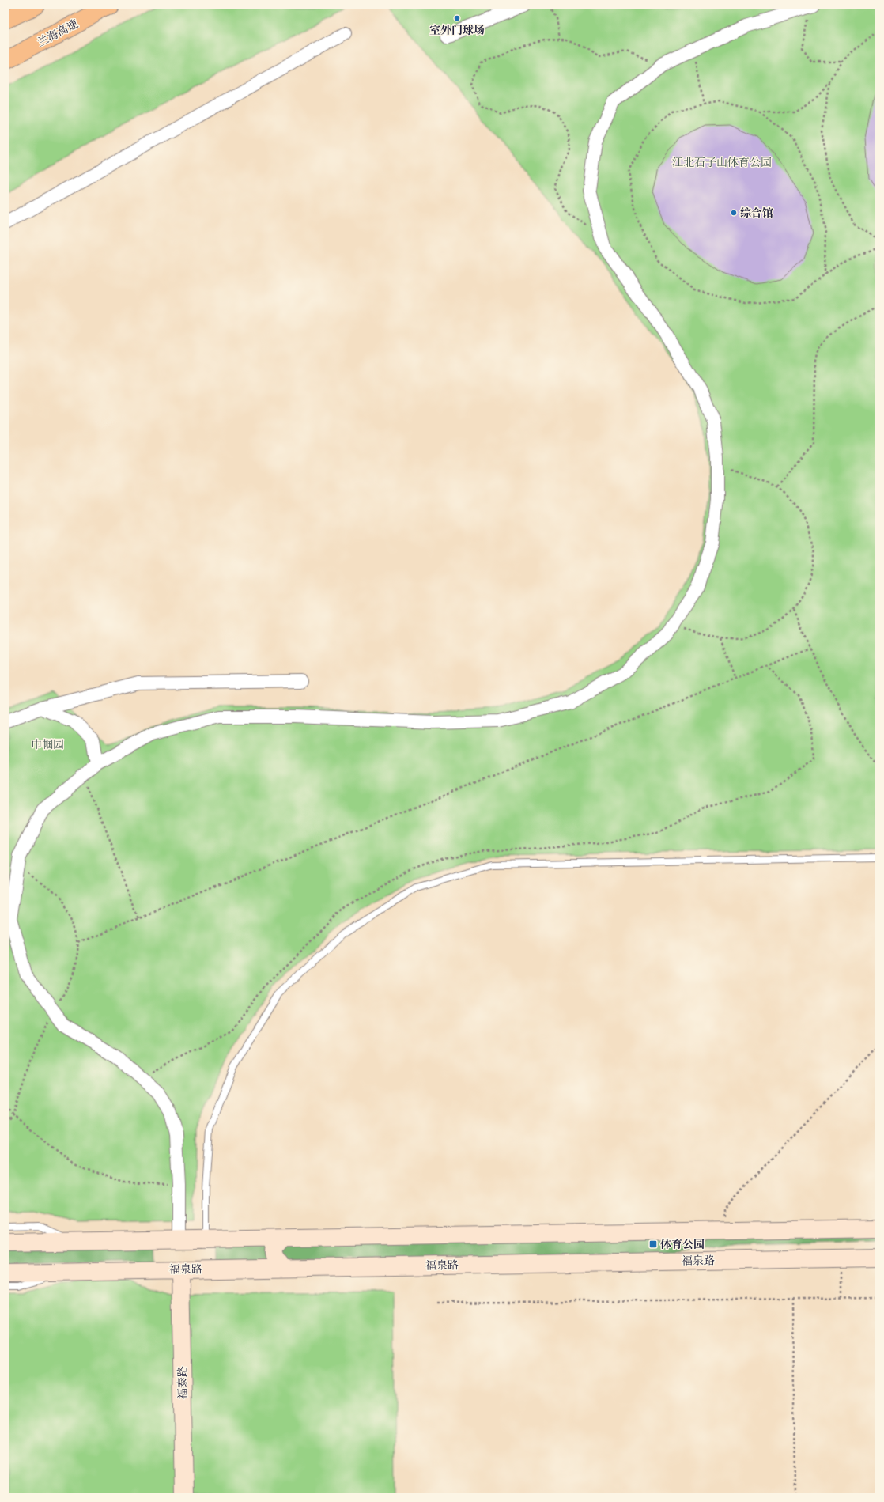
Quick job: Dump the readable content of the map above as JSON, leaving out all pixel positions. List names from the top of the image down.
{
  "streets": {
    "highway": ["兰海高速"],
    "main road": ["福泉路", "福泰路"]
  },
  "crossings": [
    ["福泉路", "福泰路"]
  ],
  "parks": ["江北石子山体育公园", "巾帼园"],
  "places": {
    "other": ["室外门球场", "综合馆"],
    "transit": ["体育公园"]
  }
}
